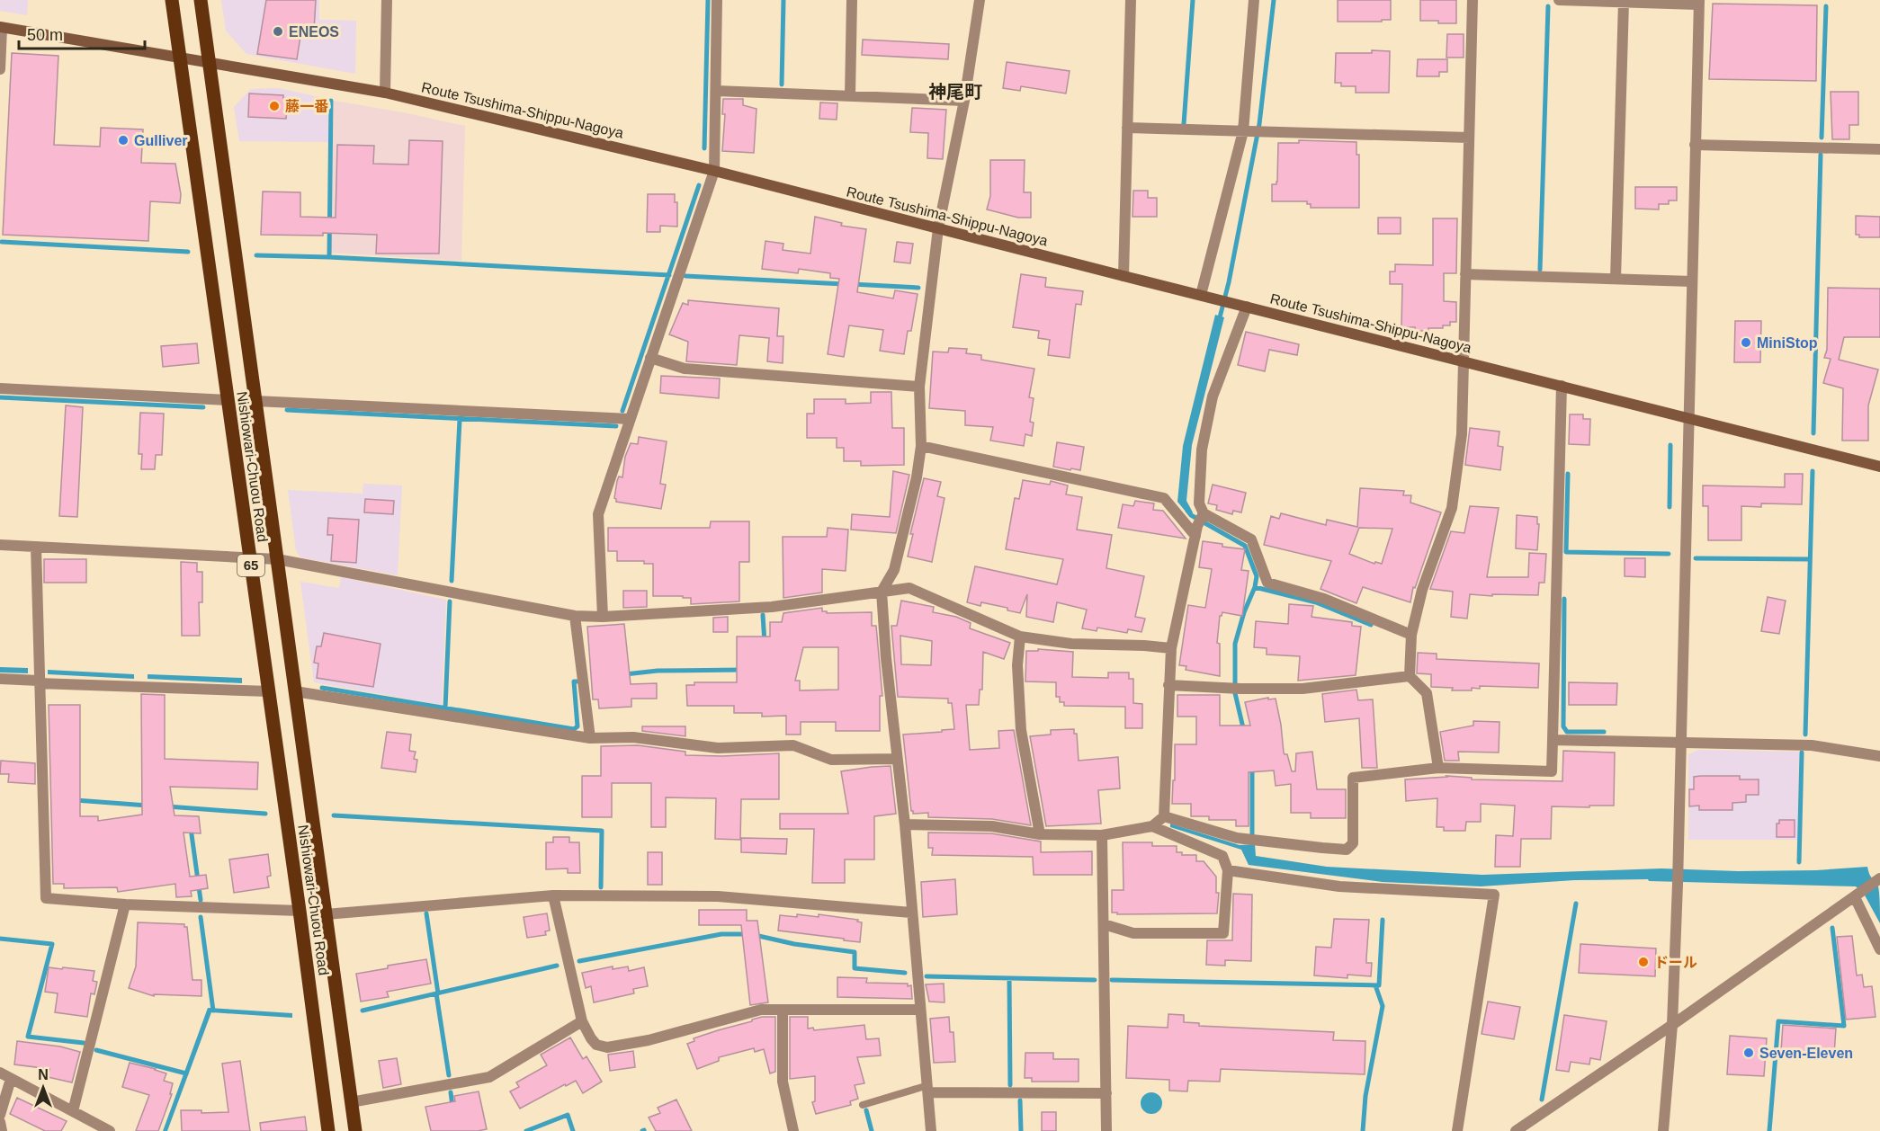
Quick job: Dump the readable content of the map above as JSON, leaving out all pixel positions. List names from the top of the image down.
{
  "streets": {
    "main road": ["Route Tsushima-Shippu-Nagoya", "Nishiowari-Chuou Road", "65"]
  },
  "crossings": [
    ["Route Tsushima-Shippu-Nagoya", "Nishiowari-Chuou Road"]
  ],
  "districts": ["神尾町"],
  "places": [
    "ENEOS",
    "藤一番",
    "Gulliver",
    "MiniStop",
    "ドール",
    "Seven-Eleven"
  ],
  "scale_bar": "50 m",
  "north": "top"
}
